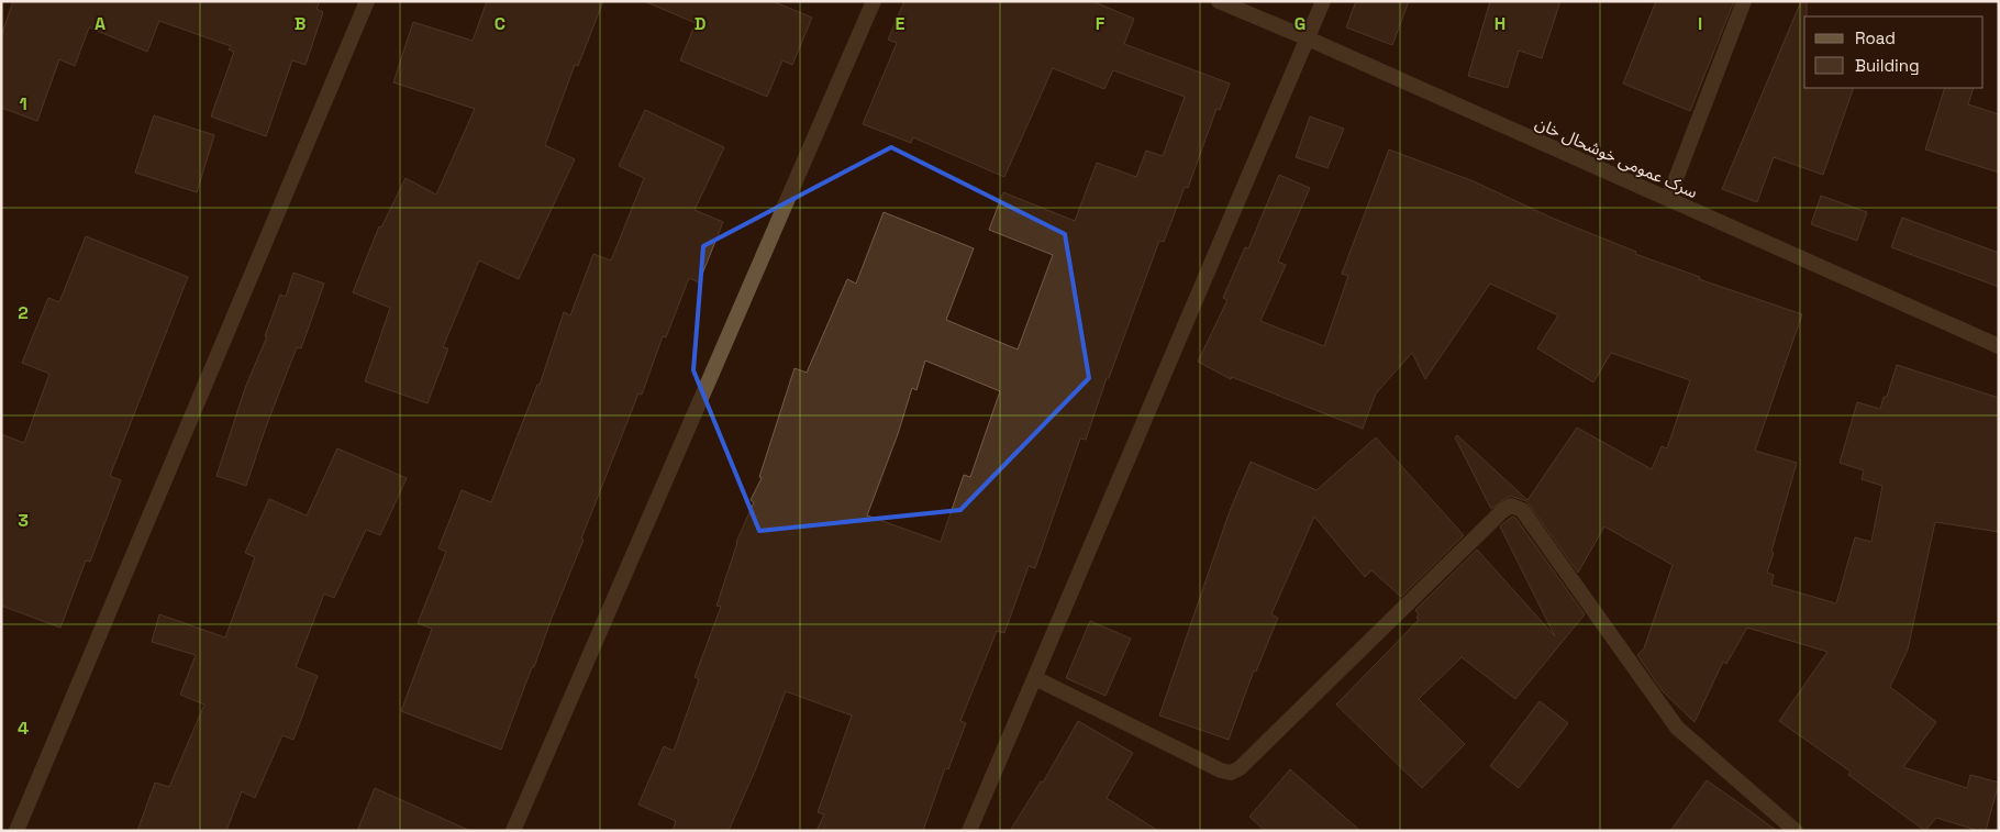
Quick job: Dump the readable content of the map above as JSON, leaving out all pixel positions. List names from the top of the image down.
{
  "streets": {
    "street": ["سرک عمومی خوشحال خان"]
  },
  "legend": ["Road", "Building"],
  "grid": {
    "columns": [
      "A",
      "B",
      "C",
      "D",
      "E",
      "F",
      "G",
      "H",
      "I"
    ],
    "rows": [
      "1",
      "2",
      "3",
      "4"
    ]
  }
}
